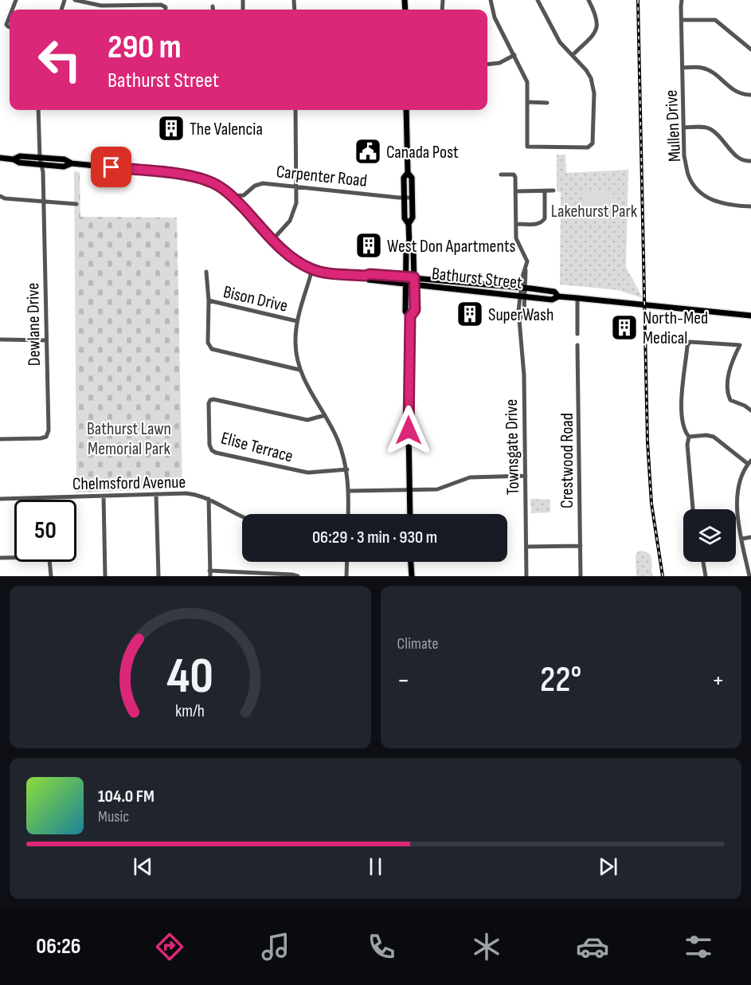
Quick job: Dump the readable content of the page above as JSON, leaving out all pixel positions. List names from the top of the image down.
{
  "streets": {
    "main road": ["Bathurst Street"],
    "street": [
      "Mullen Drive",
      "Carpenter Road",
      "Bison Drive",
      "Dewlane Drive",
      "Elise Terrace",
      "Townsgate Drive",
      "Crestwood Road",
      "Chelmsford Avenue"
    ]
  },
  "crossings": [
    ["Carpenter Road", "Bathurst Street"],
    ["Bathurst Street", "Dewlane Drive"],
    ["Bathurst Street", "Townsgate Drive"]
  ],
  "parks": ["Lakehurst Park", "Bathurst Lawn Memorial Park"],
  "places": {
    "building": [
      "The Valencia",
      "West Don Apartments",
      "SuperWash",
      "North-Med Medical"
    ],
    "public building": ["Canada Post"]
  },
  "page": {
    "turn": ["290 m", "Bathurst Street"],
    "limit": "50",
    "trip": "06:29 · 3 min · 930 m",
    "tile": "Climate",
    "heat": ["−", "22°", "+"],
    "song": ["104.0 FM", "Music"],
    "tabs": "06:26",
    "gauge": ["40", "km/h"]
  }
}
